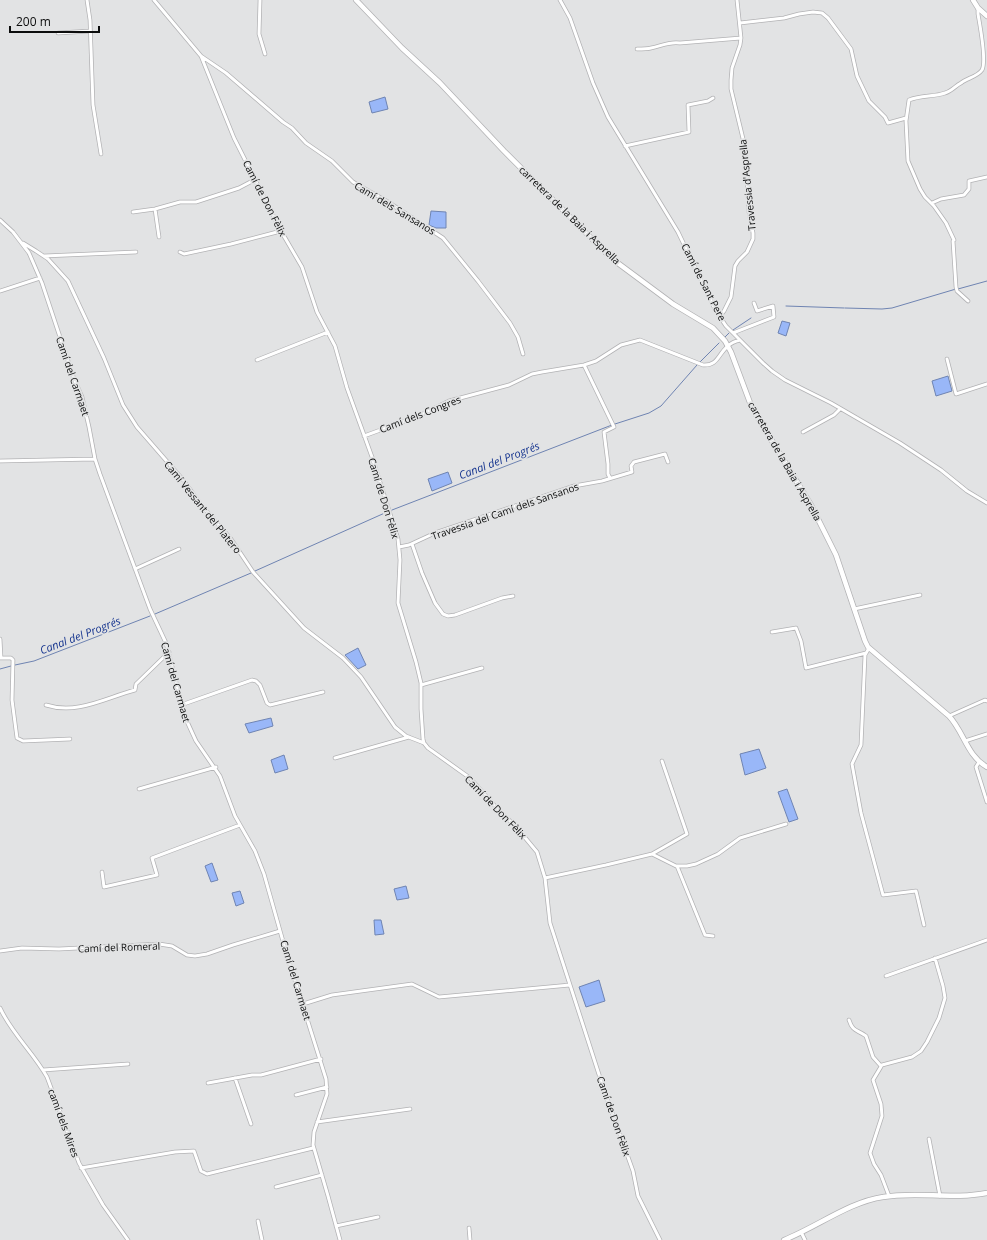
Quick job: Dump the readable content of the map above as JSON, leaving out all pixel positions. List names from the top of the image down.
{
  "streets": {
    "main road": ["carretera de la Baia i Asprella"],
    "street": [
      "Travessia d'Asprella",
      "Camí de Don Fèlix",
      "Camí dels Sansanos",
      "Camí de Sant Pere",
      "Camí del Carmaet",
      "Camí dels Congres",
      "Camí Vessant del Platero",
      "Travessia del Camí dels Sansanos",
      "Camí del Romeral",
      "camí dels Mires"
    ]
  },
  "crossings": [
    ["Travessia d'Asprella", "Camí de Sant Pere"],
    ["Camí de Don Fèlix", "Camí dels Sansanos"],
    ["Camí de Don Fèlix", "Camí dels Congres"],
    ["Camí de Don Fèlix", "Camí Vessant del Platero"],
    ["Camí de Don Fèlix", "Travessia del Camí dels Sansanos"],
    ["carretera de la Baia i Asprella", "Camí dels Congres"],
    ["Camí de Sant Pere", "Camí dels Congres"],
    ["Camí del Carmaet", "Camí Vessant del Platero"],
    ["Camí del Carmaet", "Camí del Romeral"]
  ],
  "water": ["Canal del Progrés"],
  "scale_bar": "200 m"
}
